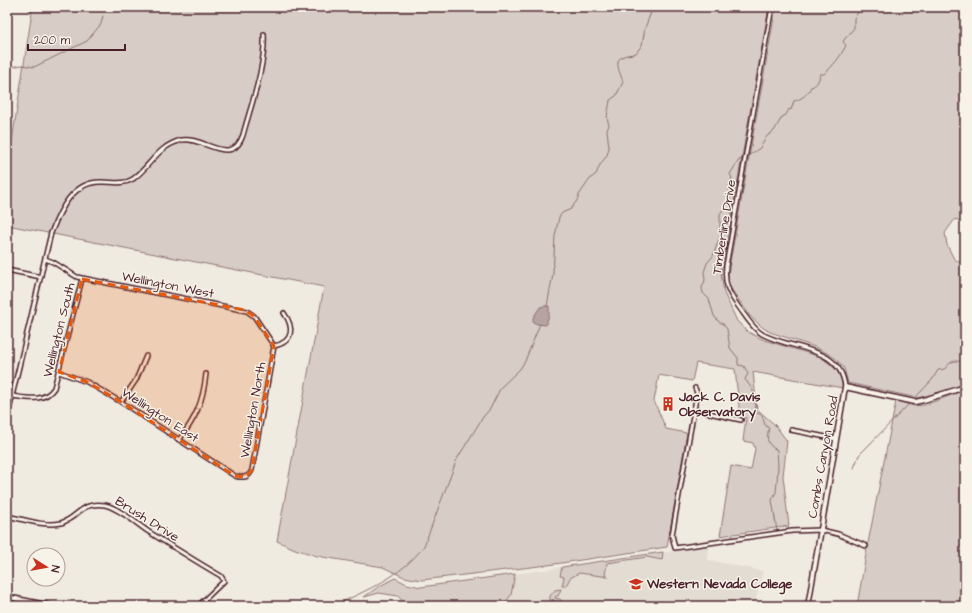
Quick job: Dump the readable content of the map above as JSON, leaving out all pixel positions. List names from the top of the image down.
{
  "streets": {
    "street": [
      "Timberline Drive",
      "Wellington West",
      "Wellington South",
      "Wellington North",
      "Wellington East",
      "Combs Canyon Road",
      "Brush Drive"
    ]
  },
  "crossings": [
    ["Timberline Drive", "Combs Canyon Road"],
    ["Wellington West", "Wellington South"],
    ["Wellington West", "Wellington North"],
    ["Wellington South", "Wellington East"],
    ["Wellington North", "Wellington East"]
  ],
  "places": {
    "building": ["Jack C. Davis Observatory"],
    "school or university": ["Western Nevada College"]
  },
  "scale_bar": "200 m",
  "north": "right"
}
